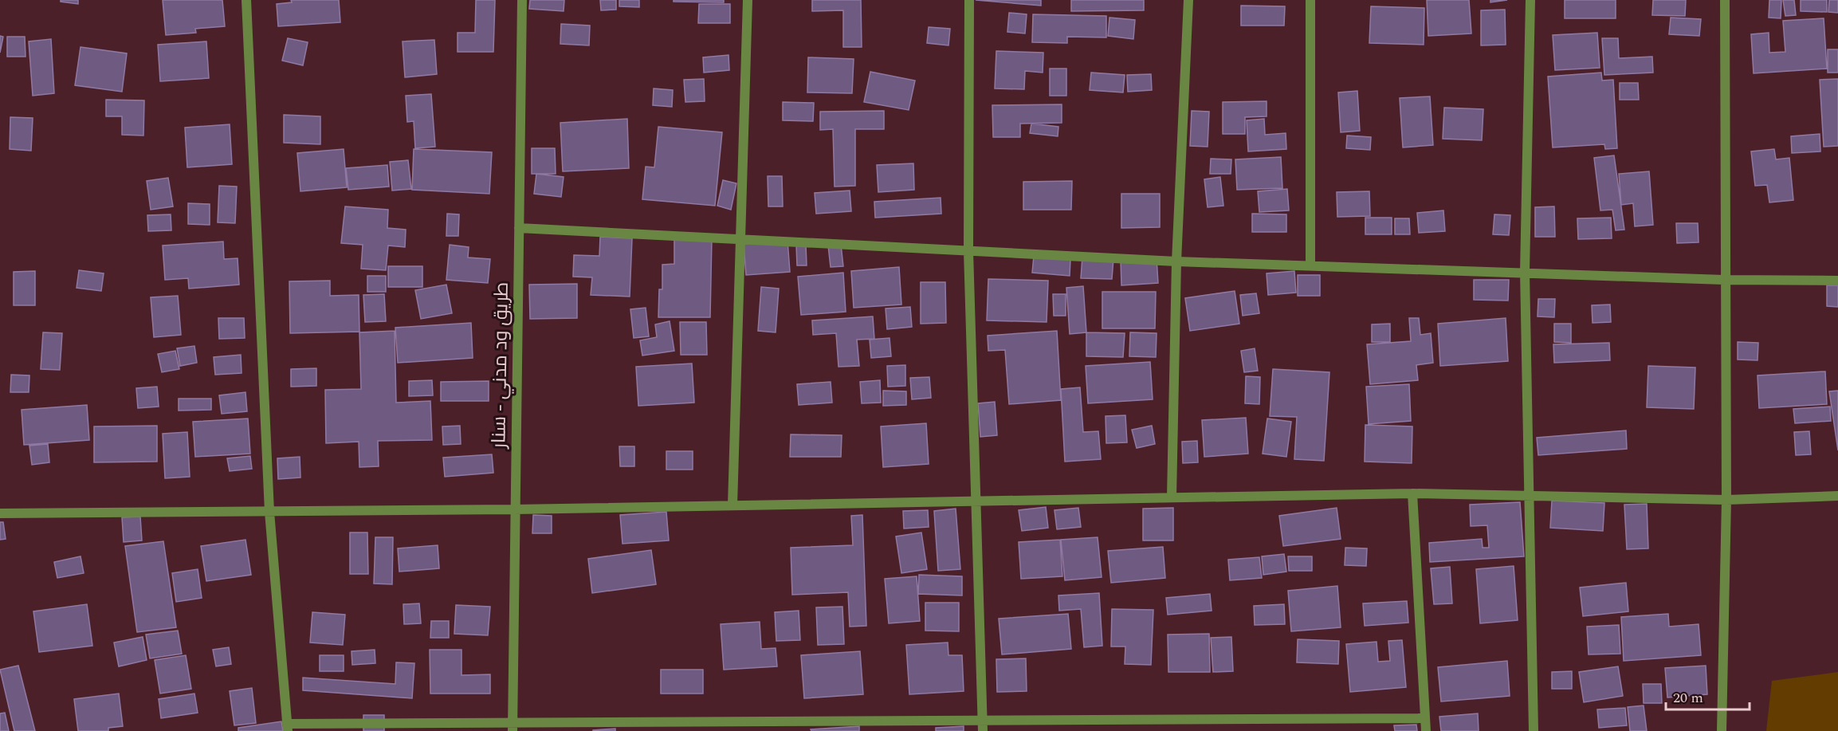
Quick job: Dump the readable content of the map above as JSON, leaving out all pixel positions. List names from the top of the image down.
{
  "streets": {
    "street": ["طريق ود مدني - سنار"]
  },
  "scale_bar": "20 m"
}
